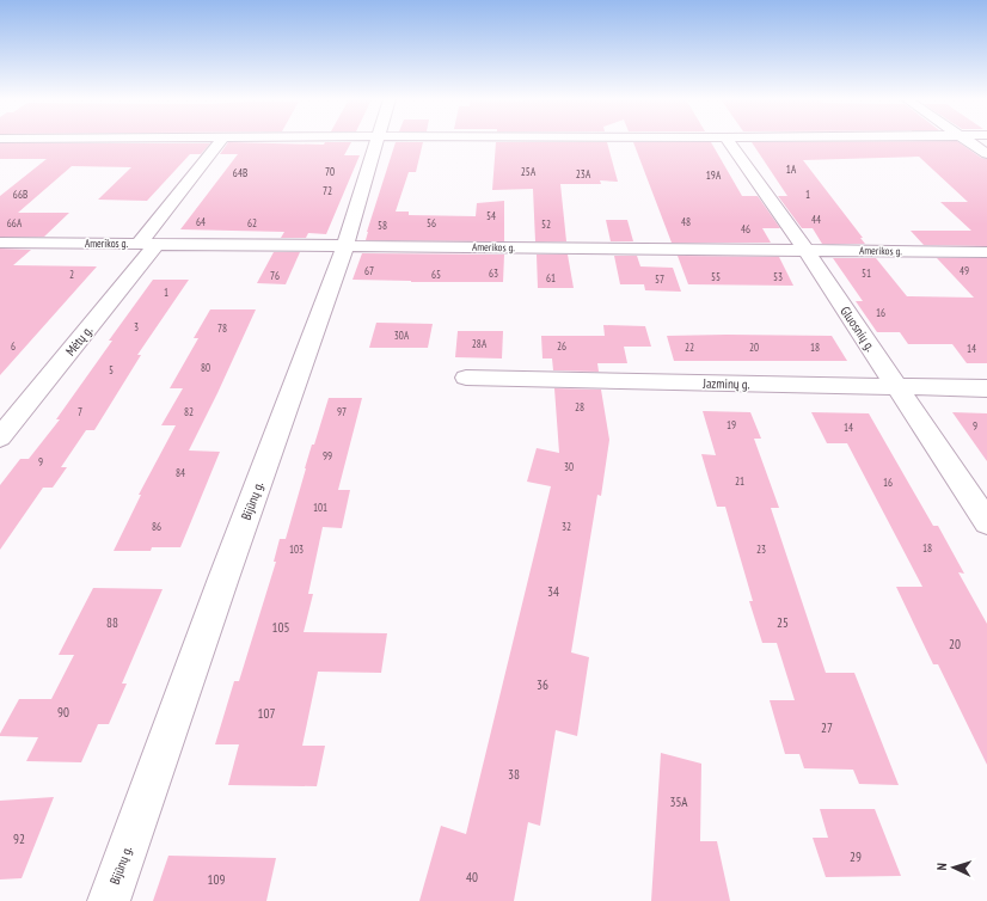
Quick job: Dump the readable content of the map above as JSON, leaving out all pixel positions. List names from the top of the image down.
{
  "streets": {
    "street": [
      "Amerikos g.",
      "Gluosnių g.",
      "Mėtų g.",
      "Jazminų g.",
      "Bijūnų g."
    ]
  },
  "crossings": [
    ["Amerikos g.", "Gluosnių g."],
    ["Amerikos g.", "Mėtų g."],
    ["Amerikos g.", "Bijūnų g."],
    ["Gluosnių g.", "Jazminų g."]
  ],
  "house_numbers": [
    "1A",
    "70",
    "25A",
    "64B",
    "23A",
    "19A",
    "72",
    "66B",
    "1",
    "54",
    "44",
    "64",
    "48",
    "66A",
    "62",
    "56",
    "52",
    "58",
    "46",
    "67",
    "49",
    "63",
    "51",
    "2",
    "65",
    "76",
    "55",
    "53",
    "61",
    "57",
    "1",
    "16",
    "3",
    "78",
    "30A",
    "28A",
    "6",
    "26",
    "22",
    "20",
    "18",
    "14",
    "80",
    "5",
    "28",
    "7",
    "82",
    "97",
    "19",
    "9",
    "14",
    "99",
    "9",
    "30",
    "84",
    "21",
    "16",
    "101",
    "86",
    "32",
    "18",
    "103",
    "23",
    "34",
    "88",
    "25",
    "105",
    "20",
    "36",
    "90",
    "107",
    "27",
    "38",
    "35A",
    "92",
    "29",
    "40",
    "109"
  ],
  "north": "left"
}
